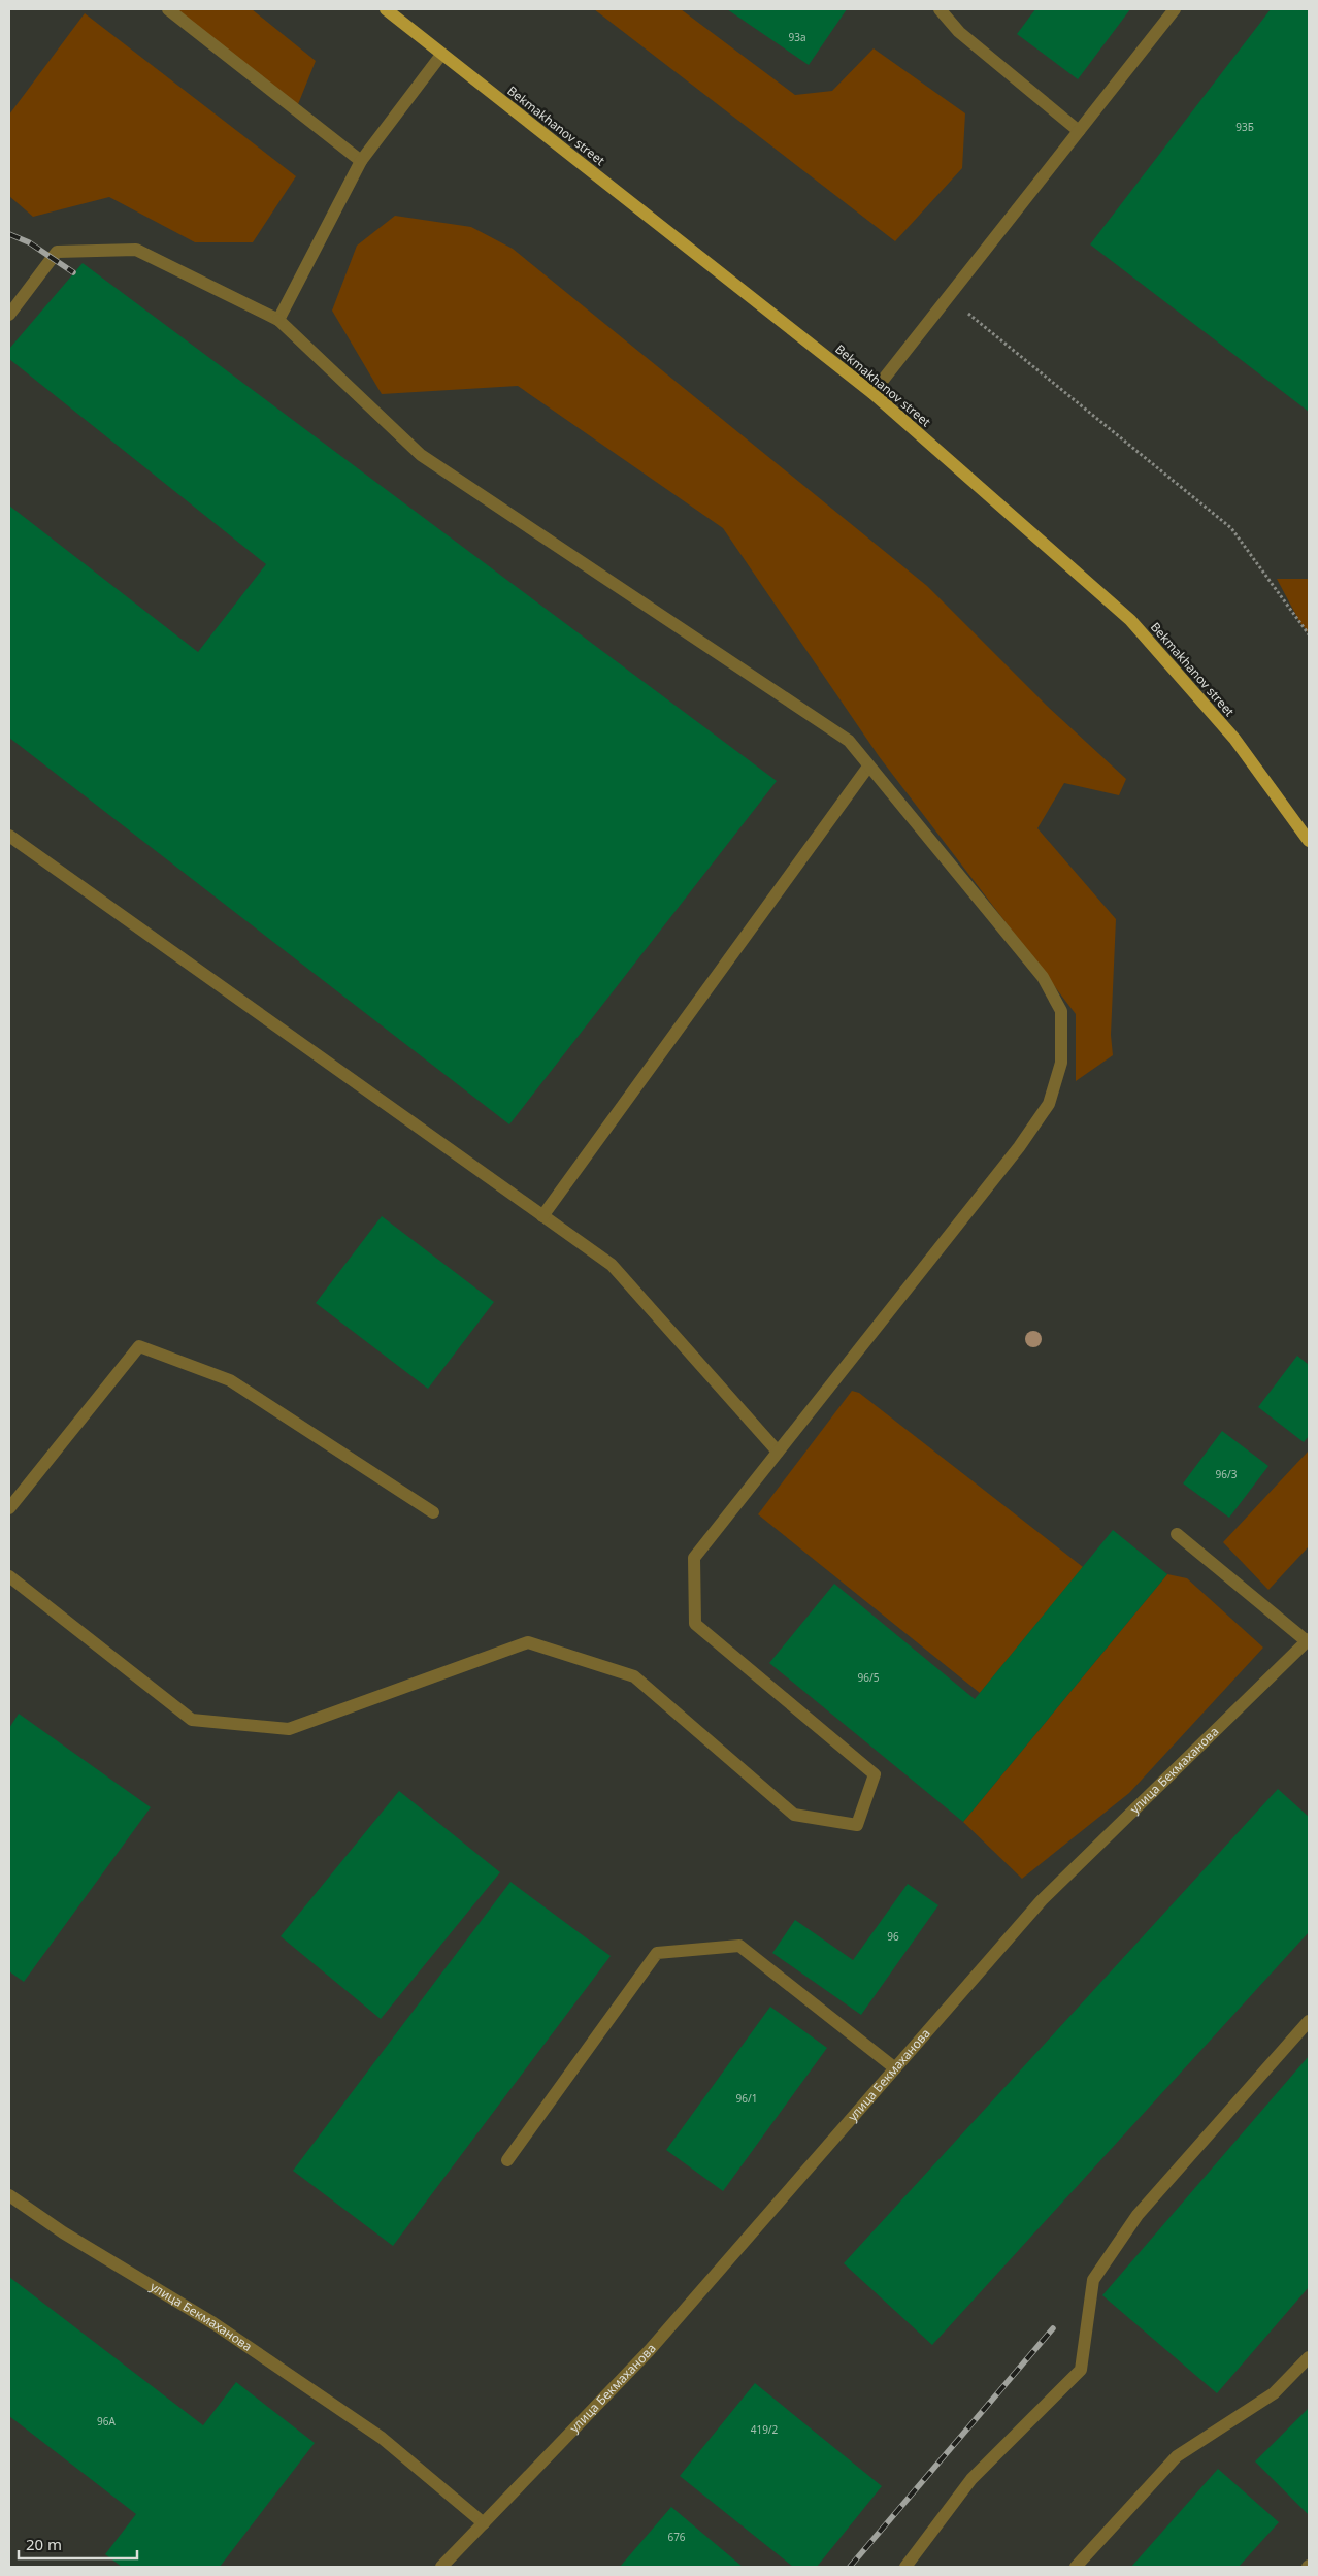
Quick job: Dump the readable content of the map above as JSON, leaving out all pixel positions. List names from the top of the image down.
{
  "streets": {
    "main road": ["Bekmakhanov street"],
    "street": ["улица Бекмаханова"]
  },
  "house_numbers": [
    "93а",
    "93Б",
    "96/3",
    "96/5",
    "96",
    "96/1",
    "96А",
    "419/2",
    "676"
  ],
  "scale_bar": "20 m"
}
